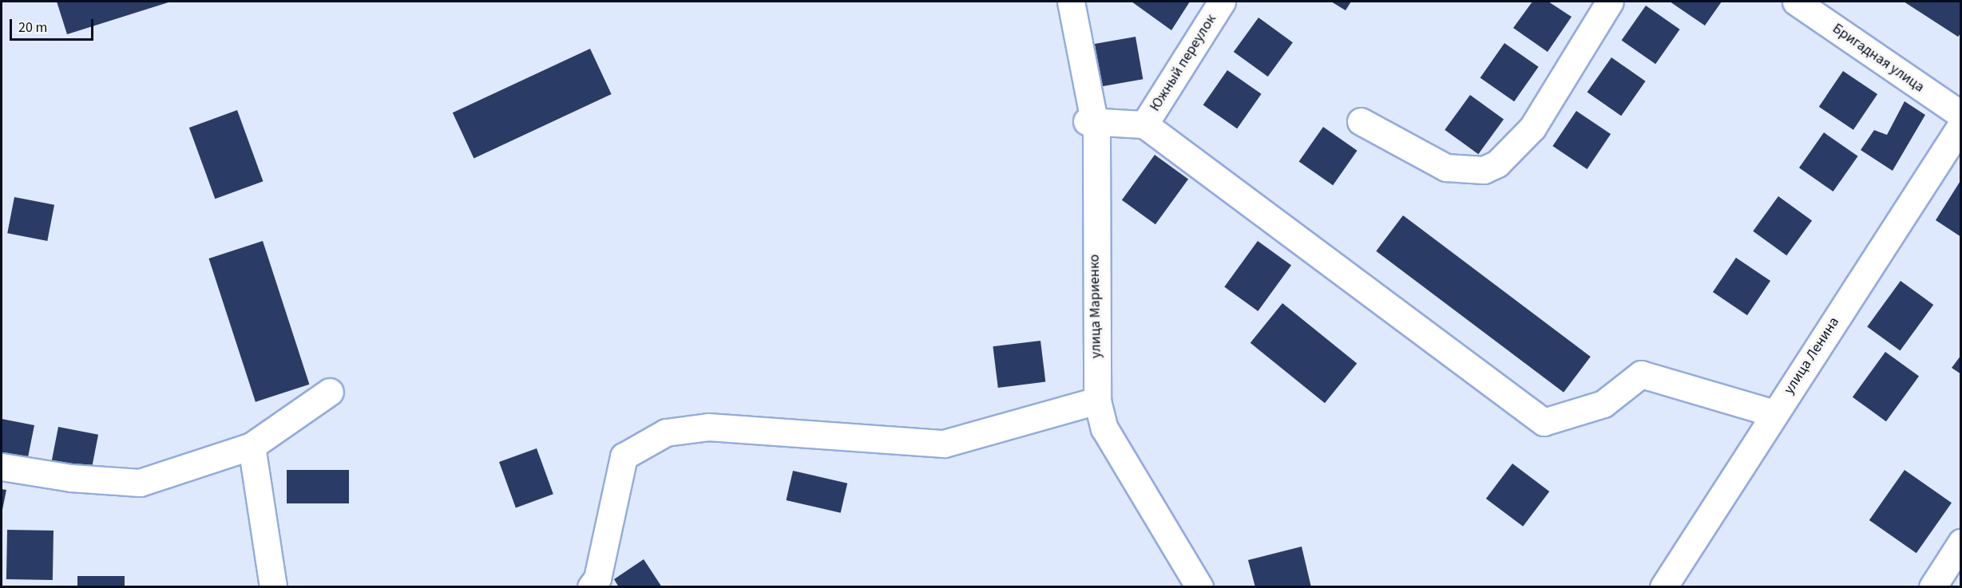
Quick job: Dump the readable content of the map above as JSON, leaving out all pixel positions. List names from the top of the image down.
{
  "streets": {
    "street": [
      "Бригадная улица",
      "Южный переулок",
      "улица Мариенко",
      "улица Ленина"
    ]
  },
  "crossings": [
    ["Бригадная улица", "улица Ленина"]
  ],
  "scale_bar": "20 m"
}
